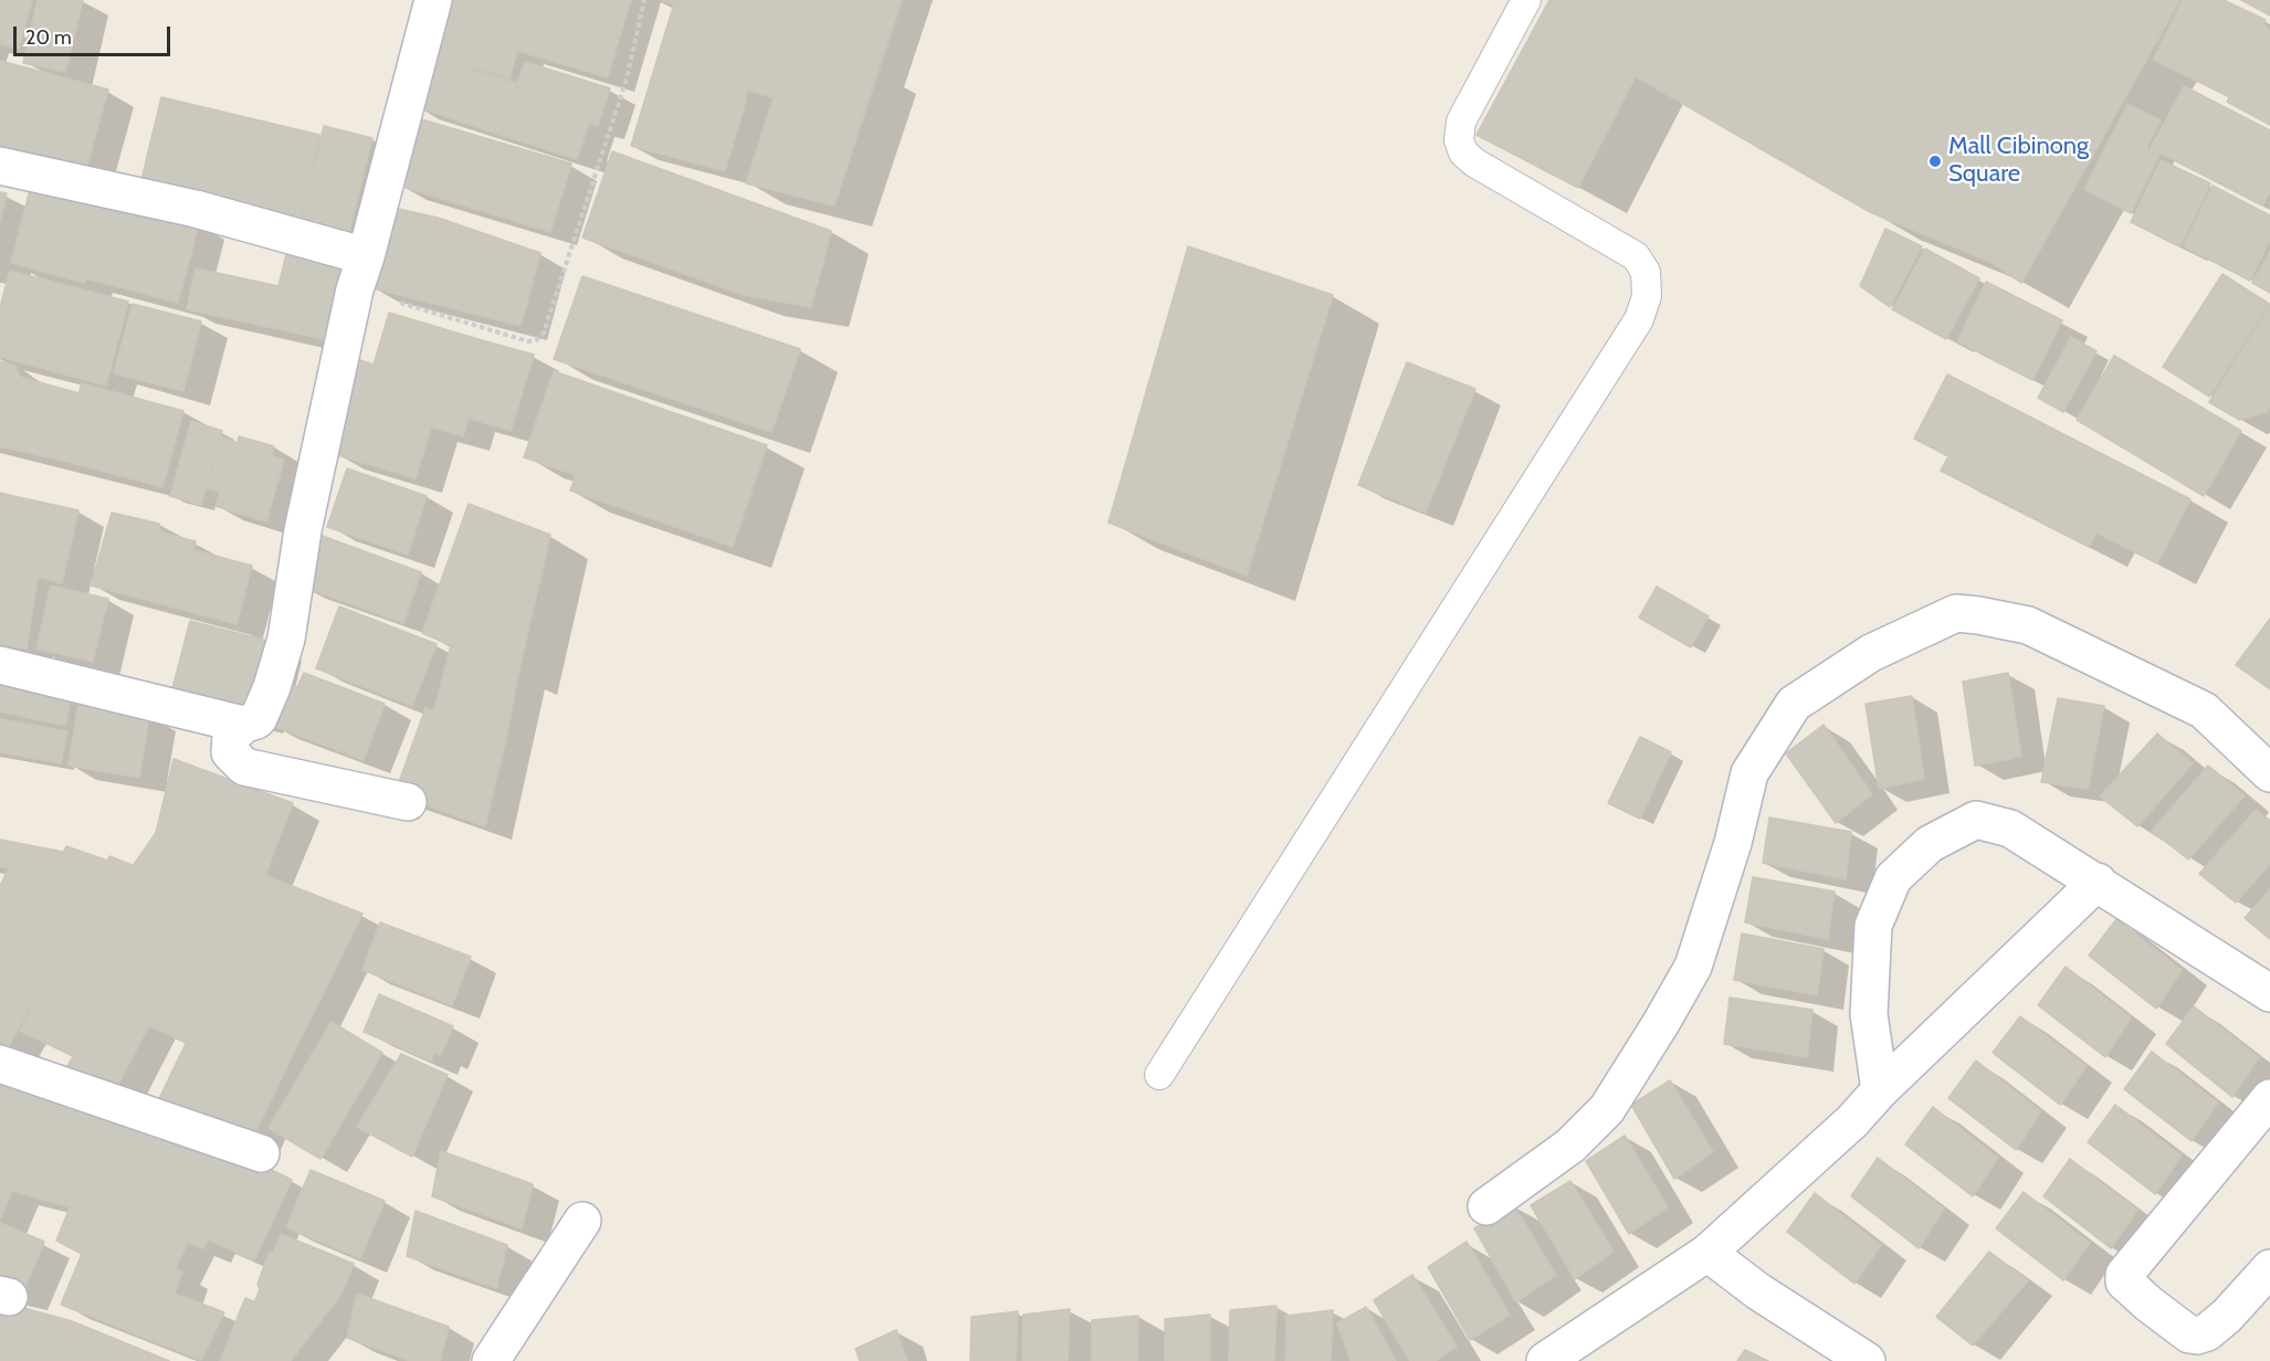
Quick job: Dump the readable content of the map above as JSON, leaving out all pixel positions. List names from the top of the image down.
{
  "places": ["Mall Cibinong Square"],
  "scale_bar": "20 m"
}
